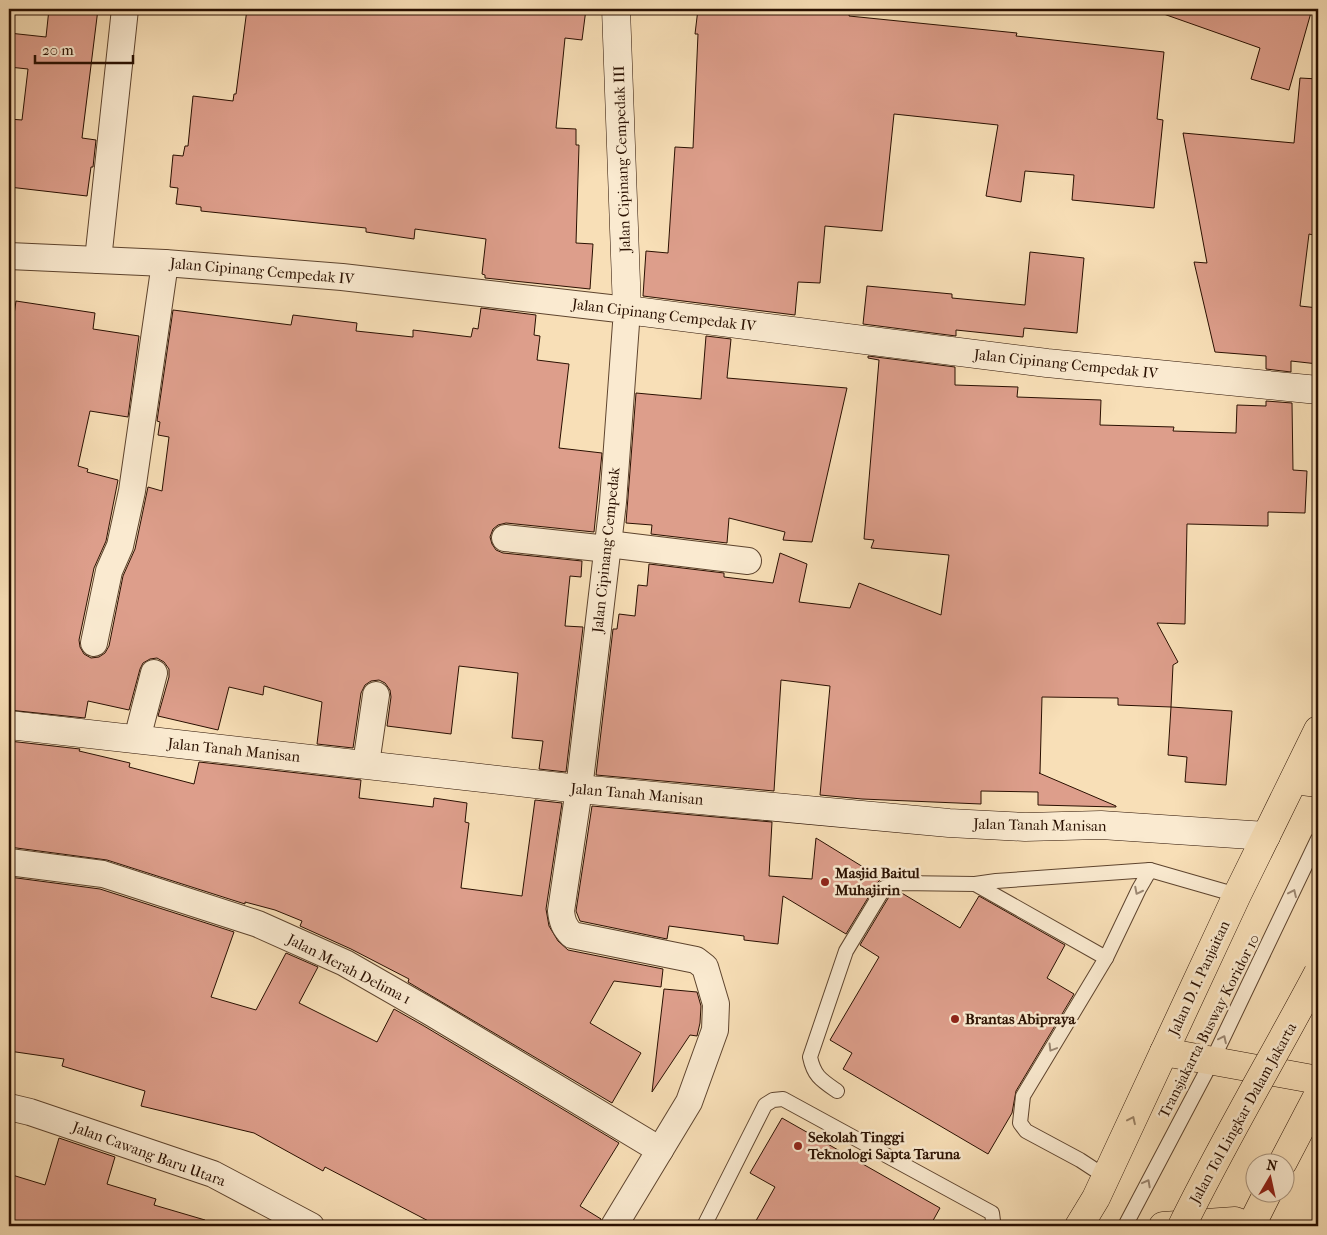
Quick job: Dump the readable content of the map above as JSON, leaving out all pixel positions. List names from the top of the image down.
{
  "streets": {
    "main road": ["Jalan D. I. Panjaitan", "Jalan Tol Lingkar Dalam Jakarta"],
    "street": [
      "Jalan Cipinang Cempedak III",
      "Jalan Cipinang Cempedak IV",
      "Jalan Cipinang Cempedak",
      "Jalan Tanah Manisan",
      "Jalan Merah Delima 1",
      "Jalan Cawang Baru Utara"
    ],
    "lane": ["Transjakarta Busway Koridor 10"]
  },
  "crossings": [
    ["Jalan Cipinang Cempedak III", "Jalan Cipinang Cempedak IV"],
    ["Jalan Cipinang Cempedak III", "Jalan Cipinang Cempedak"],
    ["Jalan Cipinang Cempedak IV", "Jalan Cipinang Cempedak"],
    ["Jalan Cipinang Cempedak", "Jalan Tanah Manisan"],
    ["Jalan Cipinang Cempedak", "Jalan Merah Delima 1"],
    ["Jalan Tanah Manisan", "Jalan D. I. Panjaitan"]
  ],
  "one_way": ["Transjakarta Busway Koridor 10"],
  "places": ["Masjid Baitul Muhajirin", "Brantas Abipraya", "Sekolah Tinggi Teknologi Sapta Taruna"],
  "scale_bar": "20 m",
  "north": "top"
}
